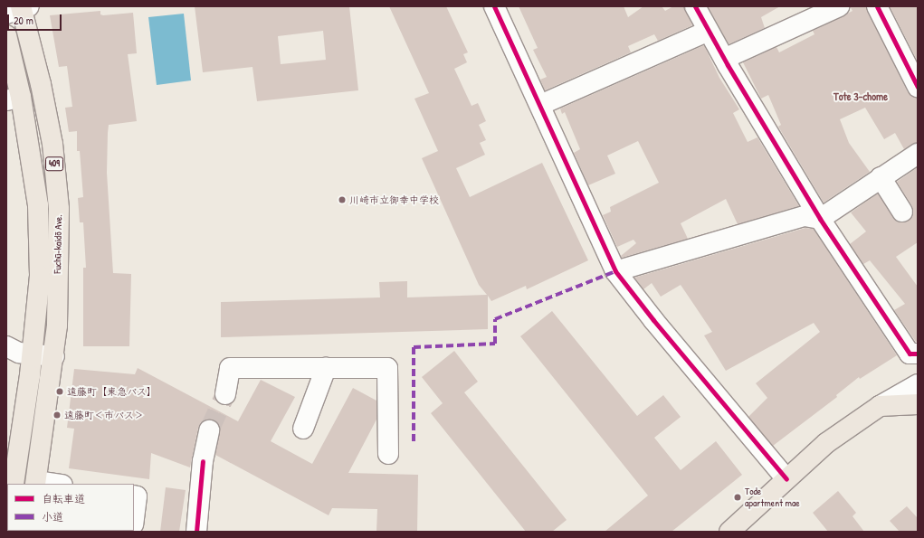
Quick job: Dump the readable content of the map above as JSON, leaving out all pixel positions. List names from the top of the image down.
{
  "streets": {
    "main road": ["409", "Fuchū-kaidō Ave."]
  },
  "districts": ["Tote 3-chome"],
  "places": [
    "川崎市立御幸中学校",
    "遠藤町【東急バス】",
    "遠藤町＜市バス＞",
    "Tode apartment mae"
  ],
  "legend": ["自転車道", "小道"],
  "scale_bar": "20 m"
}
